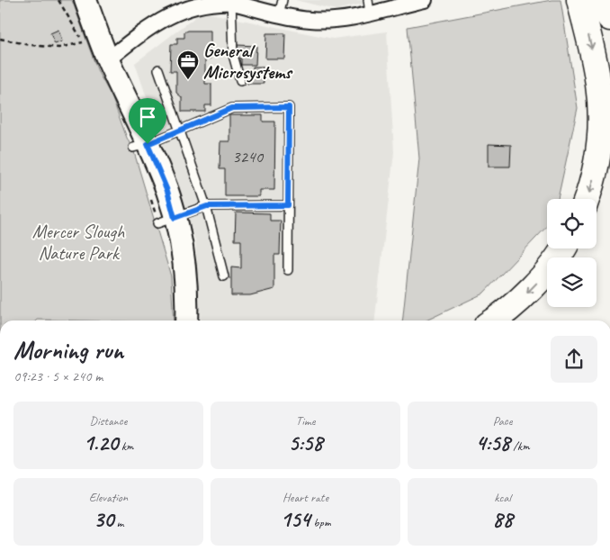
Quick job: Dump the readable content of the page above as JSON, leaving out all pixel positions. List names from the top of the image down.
{
  "parks": ["Mercer Slough Nature Park"],
  "places": {
    "office": ["General Microsystems"]
  },
  "house_numbers": ["3240"],
  "page": {
    "heading": ["Morning run", "09:23 · 5 × 240 m"],
    "stats": [
      ["Distance", "1.20 km"],
      ["Time", "5:58"],
      ["Pace", "4:58 /km"],
      ["Elevation", "30 m"],
      ["Heart rate", "154 bpm"],
      ["kcal", "88"]
    ]
  }
}
